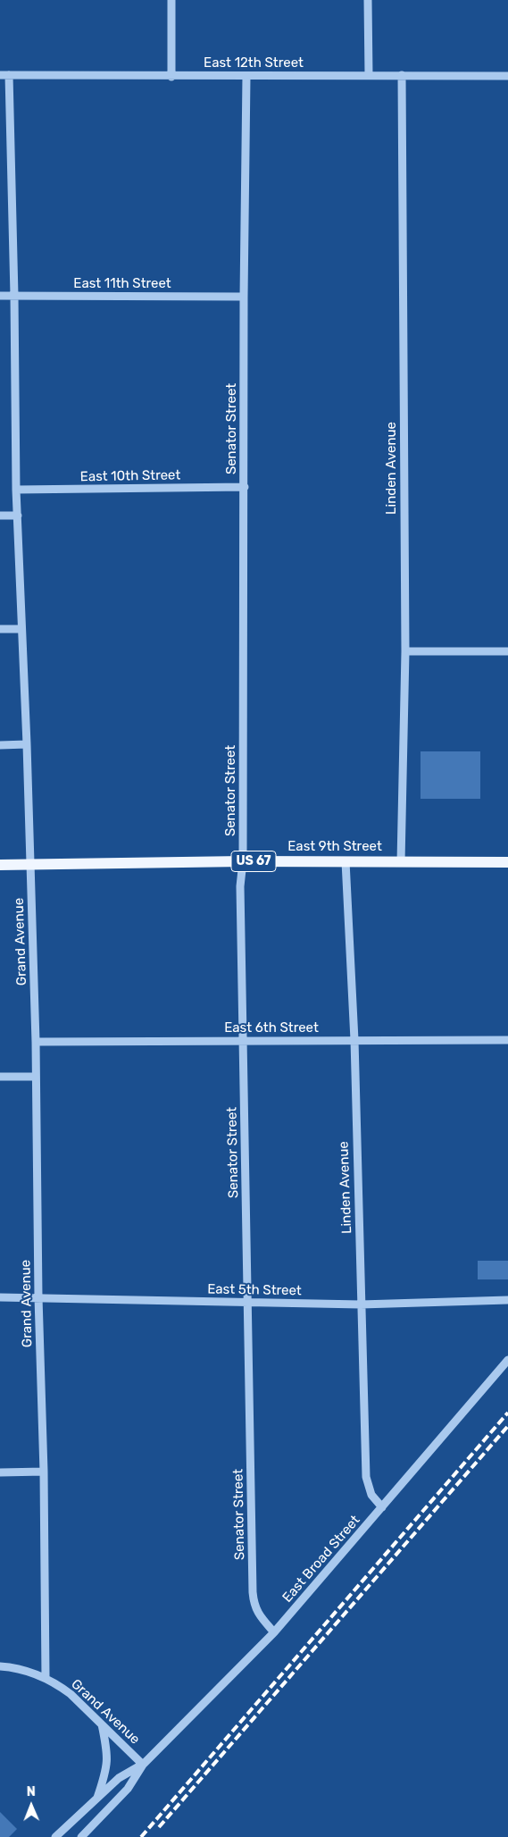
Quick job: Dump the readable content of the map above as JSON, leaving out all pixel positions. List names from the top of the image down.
{
  "streets": {
    "main road": ["East 9th Street", "US 67"],
    "street": [
      "East 12th Street",
      "East 11th Street",
      "Senator Street",
      "Linden Avenue",
      "East 10th Street",
      "Grand Avenue",
      "East 6th Street",
      "East 5th Street",
      "East Broad Street"
    ]
  },
  "crossings": [
    ["East 12th Street", "Senator Street"],
    ["East 12th Street", "Linden Avenue"],
    ["East 12th Street", "Grand Avenue"],
    ["East 11th Street", "Senator Street"],
    ["East 11th Street", "Grand Avenue"],
    ["Senator Street", "East 10th Street"],
    ["Senator Street", "East 9th Street"],
    ["Senator Street", "East 6th Street"],
    ["Senator Street", "East 5th Street"],
    ["Senator Street", "East Broad Street"],
    ["Linden Avenue", "East 9th Street"],
    ["Linden Avenue", "East 6th Street"],
    ["Linden Avenue", "East 5th Street"],
    ["Linden Avenue", "East Broad Street"],
    ["East 10th Street", "Grand Avenue"],
    ["East 9th Street", "Grand Avenue"],
    ["Grand Avenue", "East 6th Street"],
    ["Grand Avenue", "East 5th Street"],
    ["Grand Avenue", "East Broad Street"]
  ],
  "north": "top"
}
